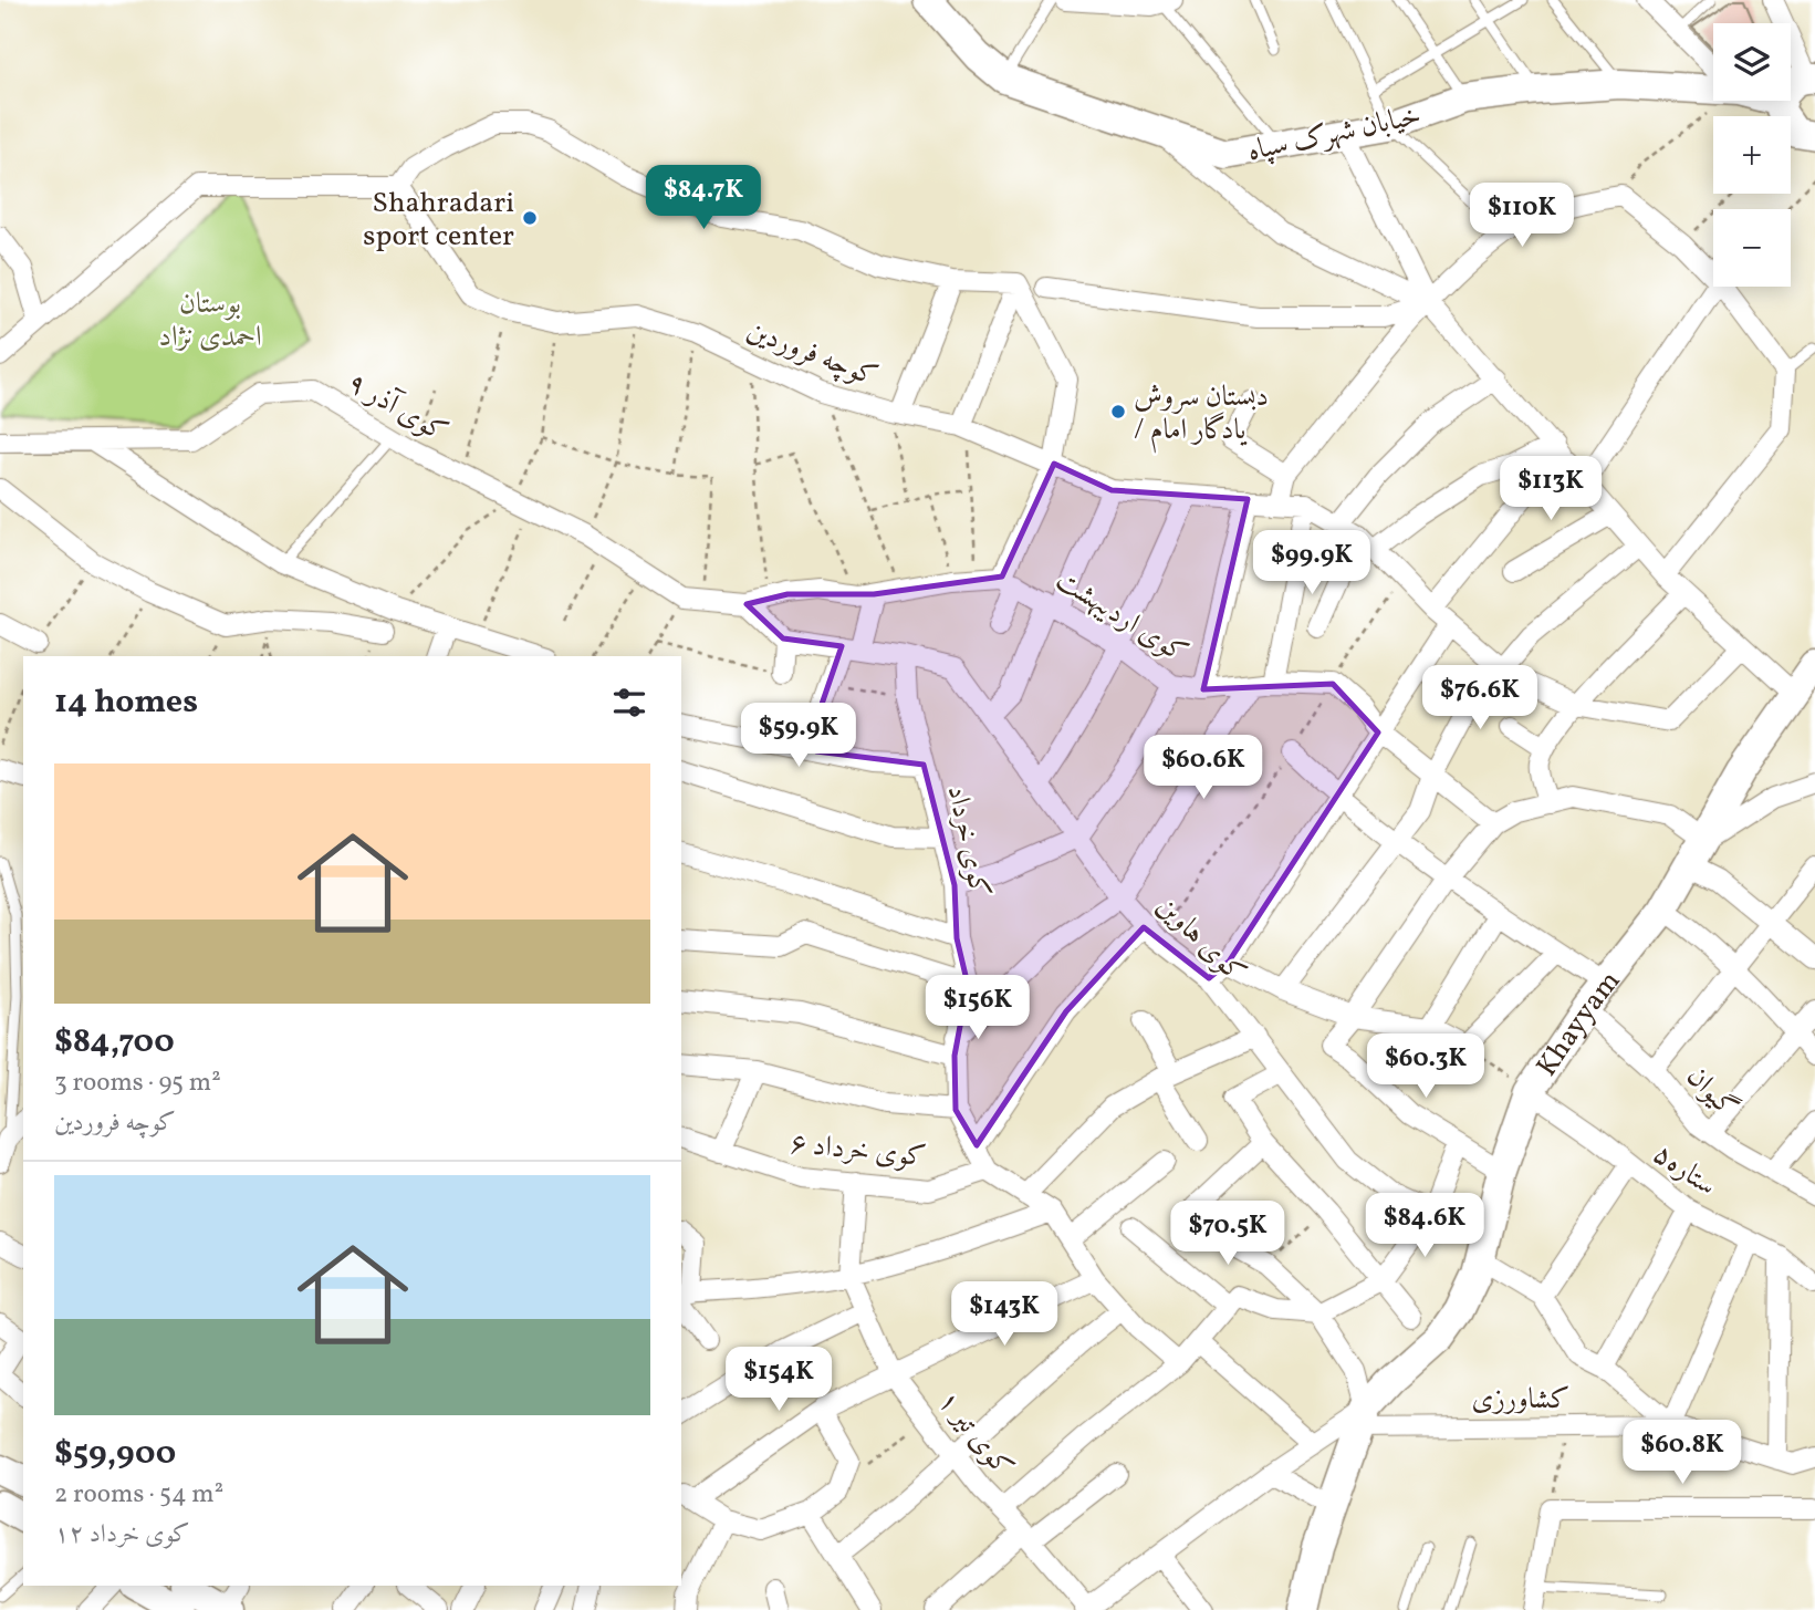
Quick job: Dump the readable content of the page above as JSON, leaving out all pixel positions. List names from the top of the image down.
{
  "streets": {
    "street": [
      "خیابان شهرک سپاه",
      "کوچه فروردین",
      "کوی آذر ۹",
      "کوی اردیبهشت",
      "کوی خرداد",
      "کوی هاوین",
      "Khayyam",
      "گیوان",
      "کوی خرداد ۶",
      "ستاره۵",
      "کشاورزی",
      "کوی تیر ۱"
    ]
  },
  "crossings": [
    ["کوی خرداد", "کوی هاوین"],
    ["کوی خرداد", "کوی خرداد ۶"],
    ["کوی هاوین", "Khayyam"],
    ["Khayyam", "گیوان"],
    ["Khayyam", "ستاره۵"],
    ["Khayyam", "کشاورزی"]
  ],
  "parks": ["بوستان احمدی نژاد"],
  "places": ["Shahradari sport center", "دبستان سروش / یادگار امام"],
  "page": {
    "map_buttons": ["+", "−"],
    "price": [
      "$84.7K",
      "$110K",
      "$113K",
      "$99.9K",
      "$76.6K",
      "$59.9K",
      "$60.6K",
      "$156K",
      "$60.3K",
      "$84.6K",
      "$70.5K",
      "$143K",
      "$154K",
      "$60.8K"
    ],
    "heading": "14 homes",
    "list": [
      {
        "name": "$84,700",
        "note": "3 rooms · 95 m² · کوچه فروردین"
      },
      {
        "name": "$59,900",
        "note": "2 rooms · 54 m² · کوی خرداد ۱۲"
      }
    ]
  }
}
